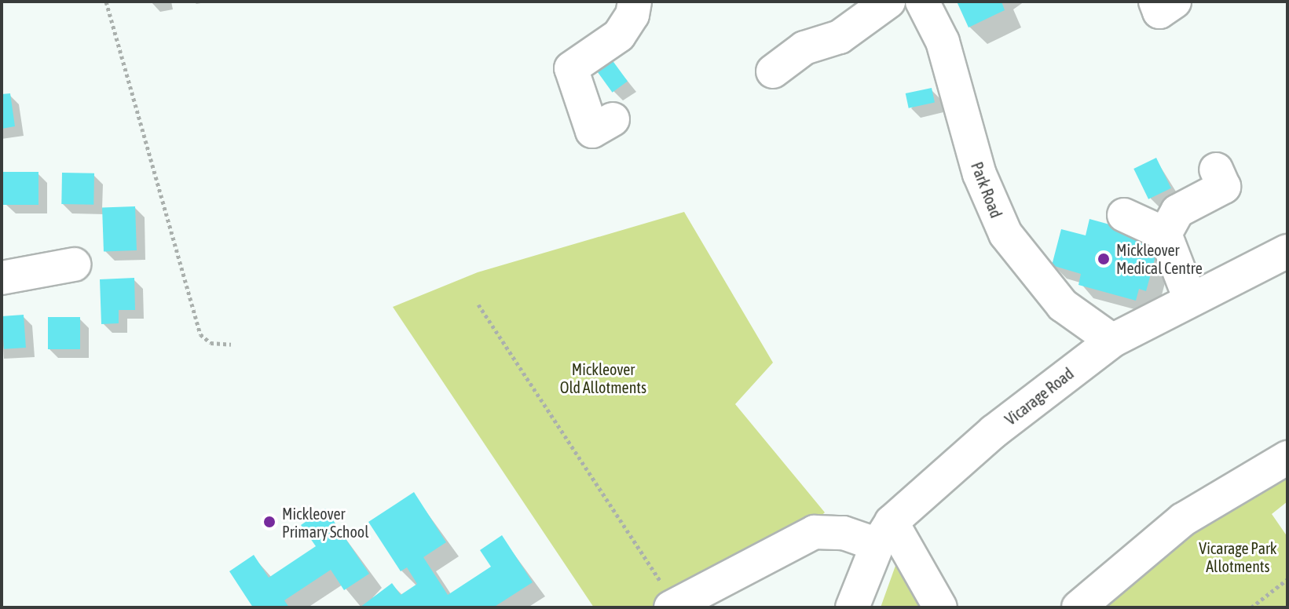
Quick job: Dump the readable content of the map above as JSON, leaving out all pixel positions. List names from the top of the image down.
{
  "streets": {
    "street": ["Park Road", "Vicarage Road"]
  },
  "crossings": [
    ["Park Road", "Vicarage Road"]
  ],
  "parks": ["Mickleover Old Allotments", "Vicarage Park Allotments"],
  "places": ["Mickleover Medical Centre", "Mickleover Primary School"]
}
